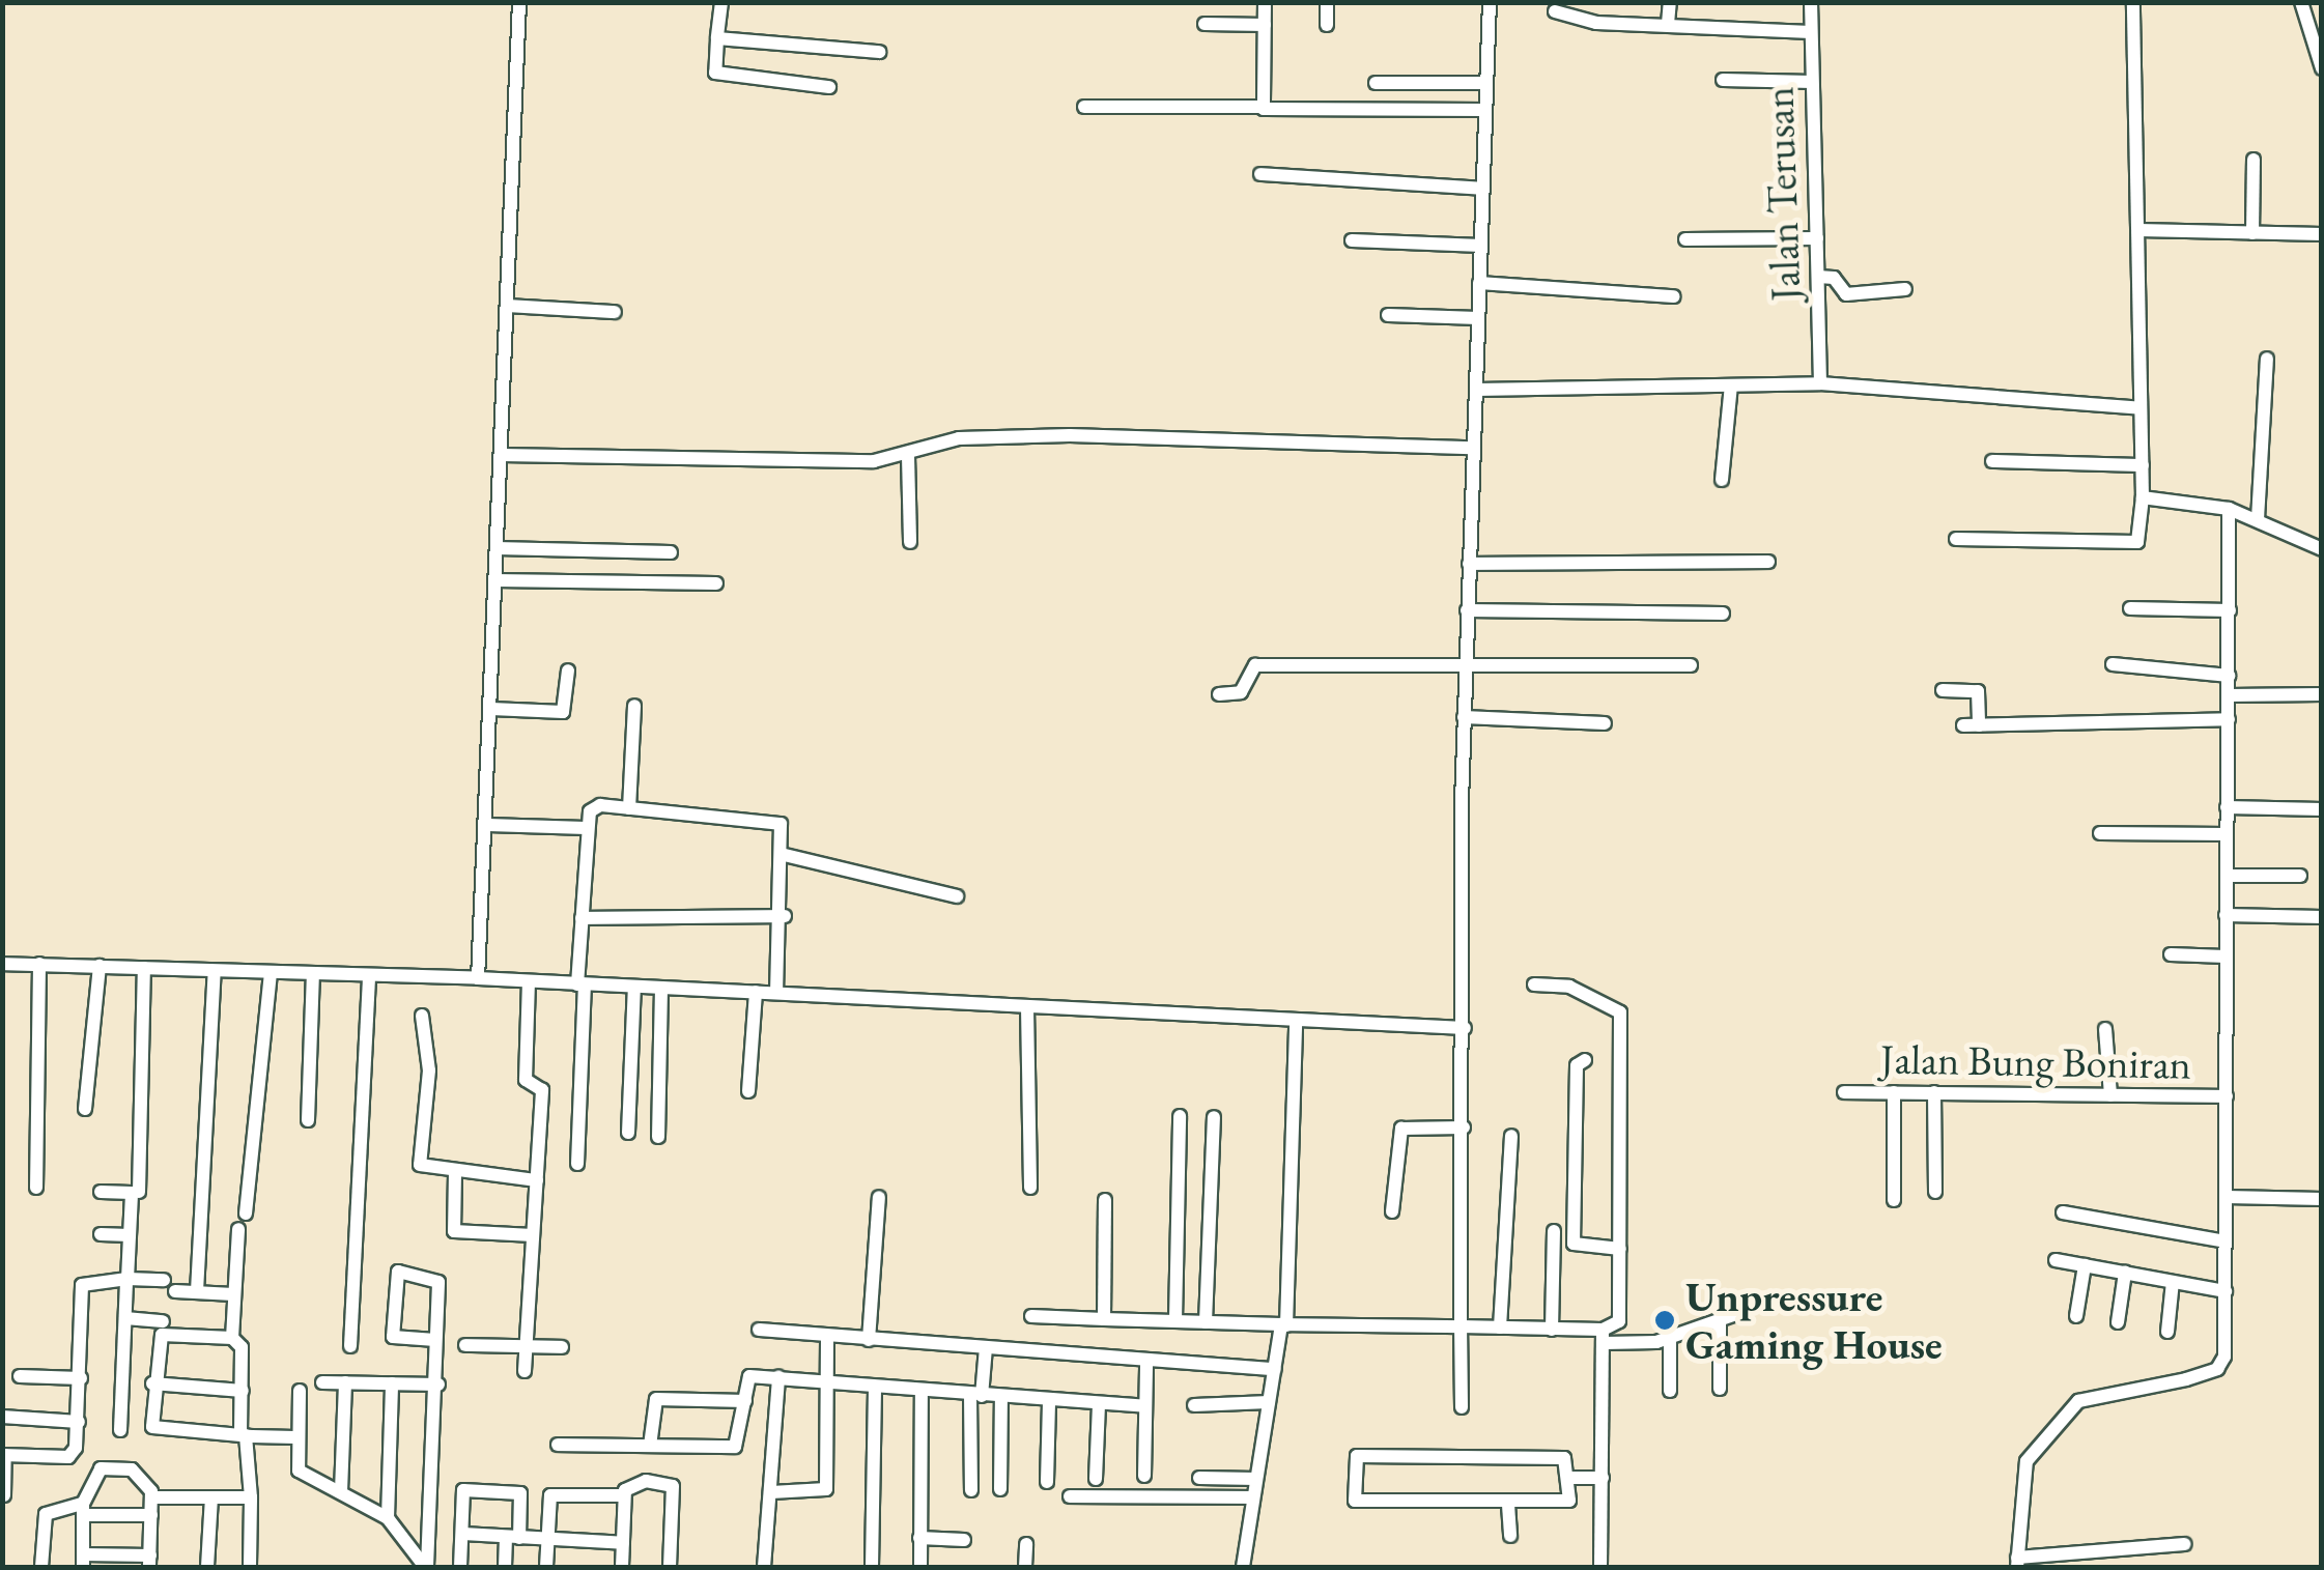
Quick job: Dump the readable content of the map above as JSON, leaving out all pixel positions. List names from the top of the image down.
{
  "streets": {
    "street": ["Jalan Terusan", "Jalan Bung Boniran"]
  },
  "places": ["Unpressure Gaming House"]
}
